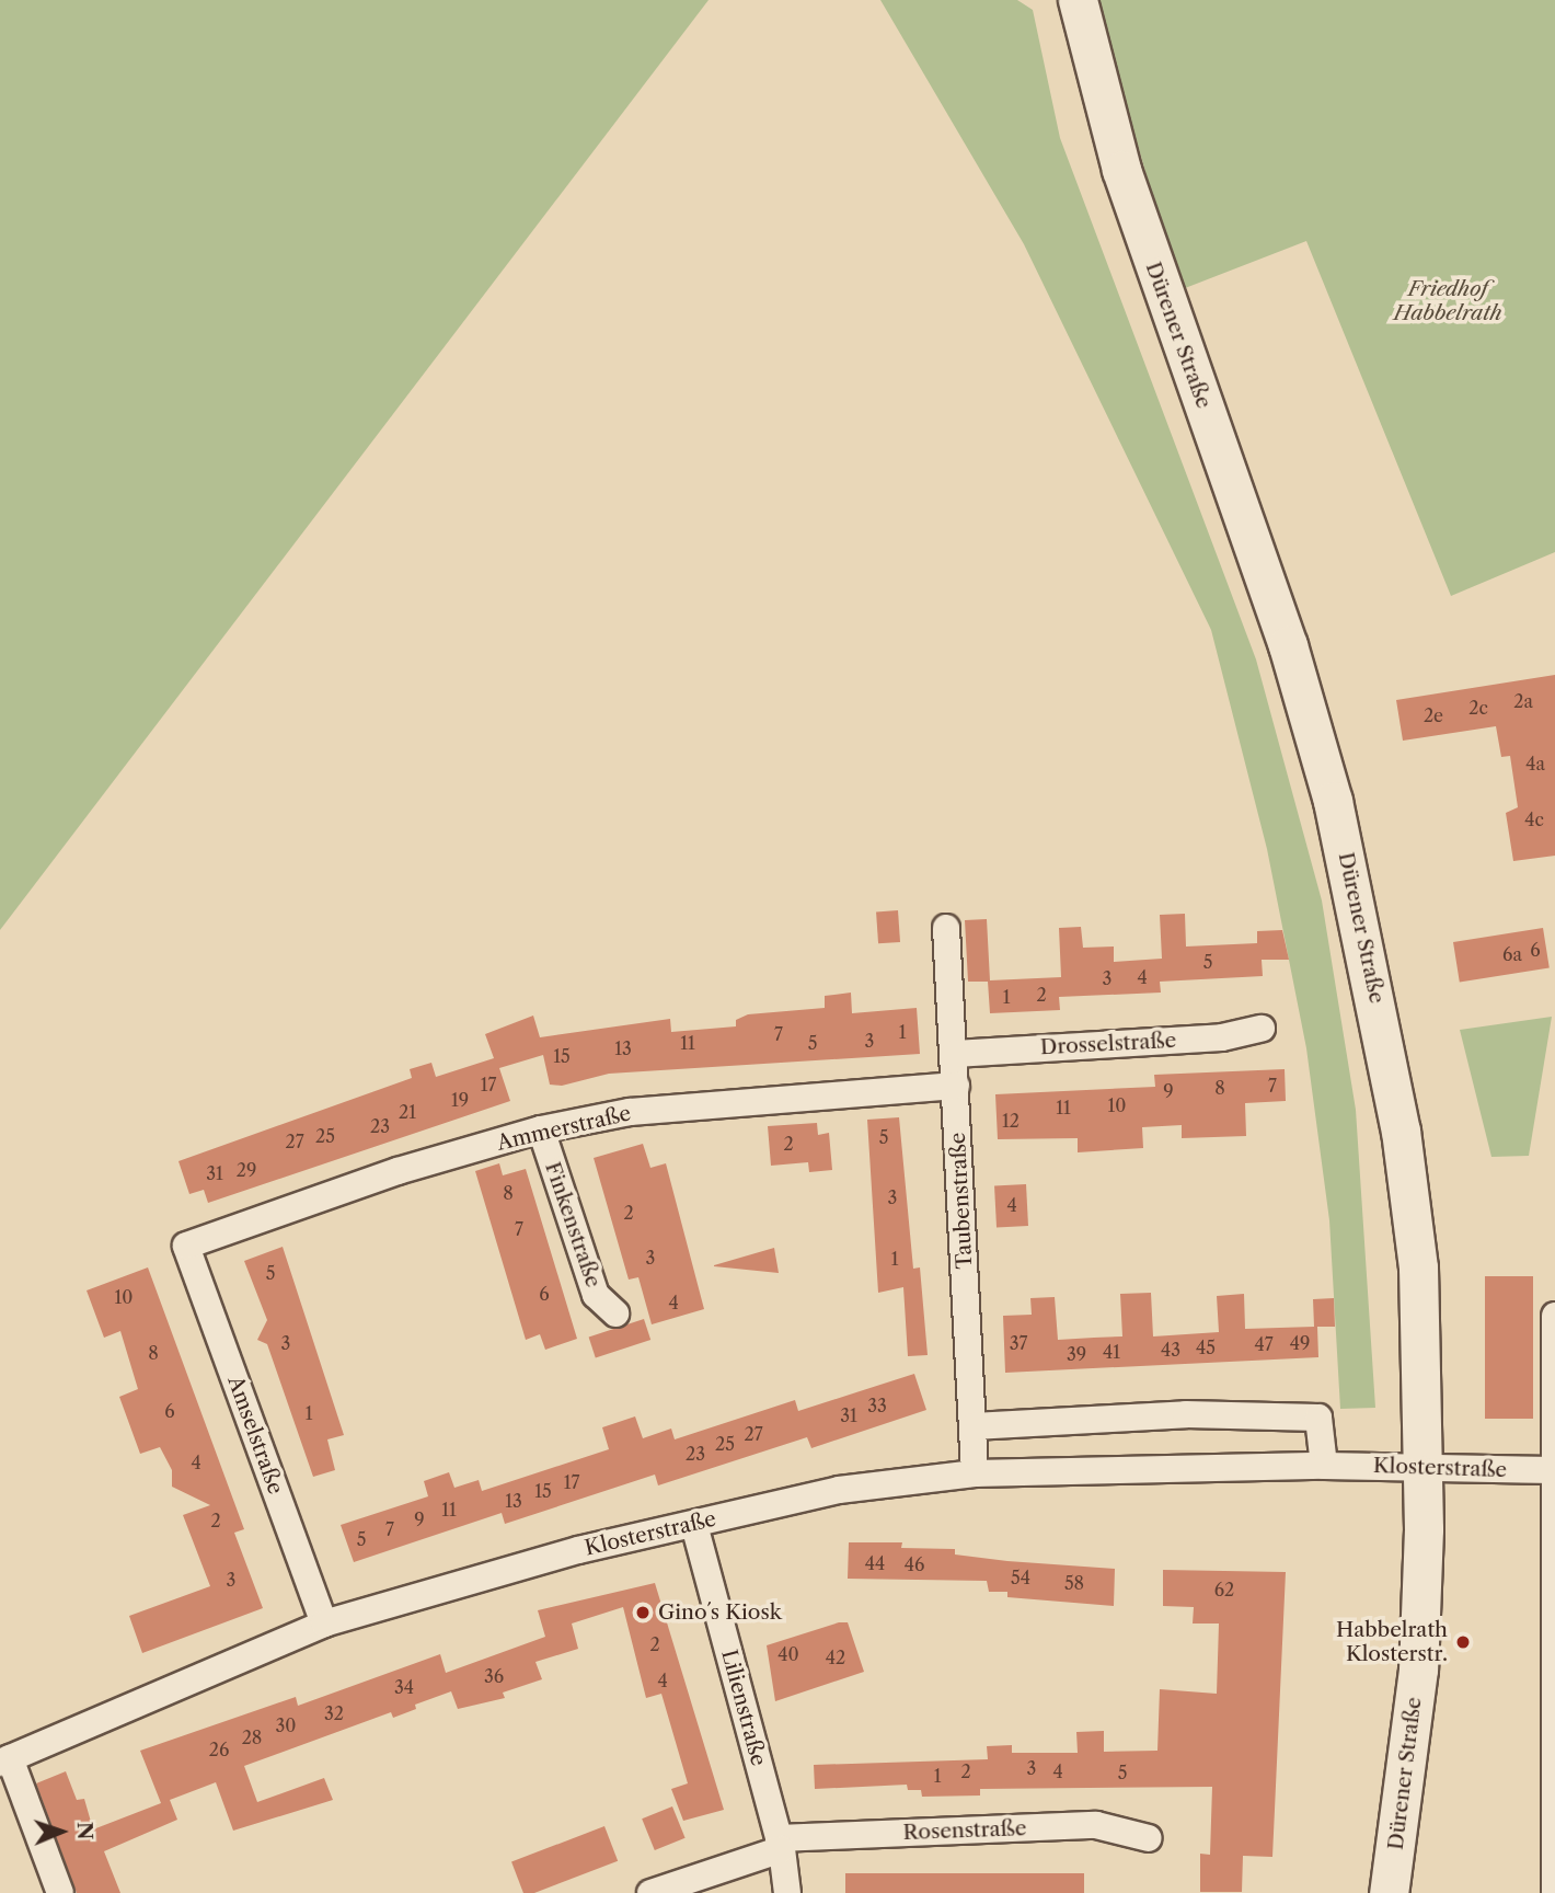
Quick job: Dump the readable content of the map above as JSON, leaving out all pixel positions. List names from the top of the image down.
{
  "streets": {
    "main road": ["Dürener Straße"],
    "street": [
      "Drosselstraße",
      "Ammerstraße",
      "Taubenstraße",
      "Finkenstraße",
      "Amselstraße",
      "Klosterstraße",
      "Lilienstraße",
      "Rosenstraße"
    ]
  },
  "crossings": [
    ["Dürener Straße", "Klosterstraße"],
    ["Drosselstraße", "Taubenstraße"],
    ["Ammerstraße", "Taubenstraße"],
    ["Ammerstraße", "Finkenstraße"],
    ["Ammerstraße", "Amselstraße"],
    ["Taubenstraße", "Klosterstraße"],
    ["Amselstraße", "Klosterstraße"],
    ["Klosterstraße", "Lilienstraße"],
    ["Lilienstraße", "Rosenstraße"]
  ],
  "parks": ["Friedhof Habbelrath"],
  "places": ["Gino´s Kiosk", "Habbelrath Klosterstr."],
  "house_numbers": [
    "2a",
    "2c",
    "2e",
    "4a",
    "4c",
    "6",
    "6a",
    "5",
    "4",
    "3",
    "2",
    "1",
    "1",
    "7",
    "3",
    "11",
    "5",
    "13",
    "15",
    "17",
    "7",
    "8",
    "9",
    "19",
    "10",
    "11",
    "21",
    "12",
    "23",
    "25",
    "5",
    "27",
    "2",
    "29",
    "31",
    "8",
    "3",
    "4",
    "2",
    "7",
    "3",
    "1",
    "5",
    "6",
    "10",
    "4",
    "3",
    "37",
    "49",
    "47",
    "45",
    "43",
    "41",
    "8",
    "39",
    "33",
    "6",
    "1",
    "31",
    "27",
    "25",
    "23",
    "4",
    "17",
    "15",
    "13",
    "11",
    "9",
    "2",
    "7",
    "5",
    "44",
    "46",
    "54",
    "3",
    "58",
    "62",
    "2",
    "40",
    "42",
    "36",
    "4",
    "34",
    "32",
    "30",
    "28",
    "26",
    "3",
    "2",
    "4",
    "5",
    "1"
  ],
  "north": "right"
}
